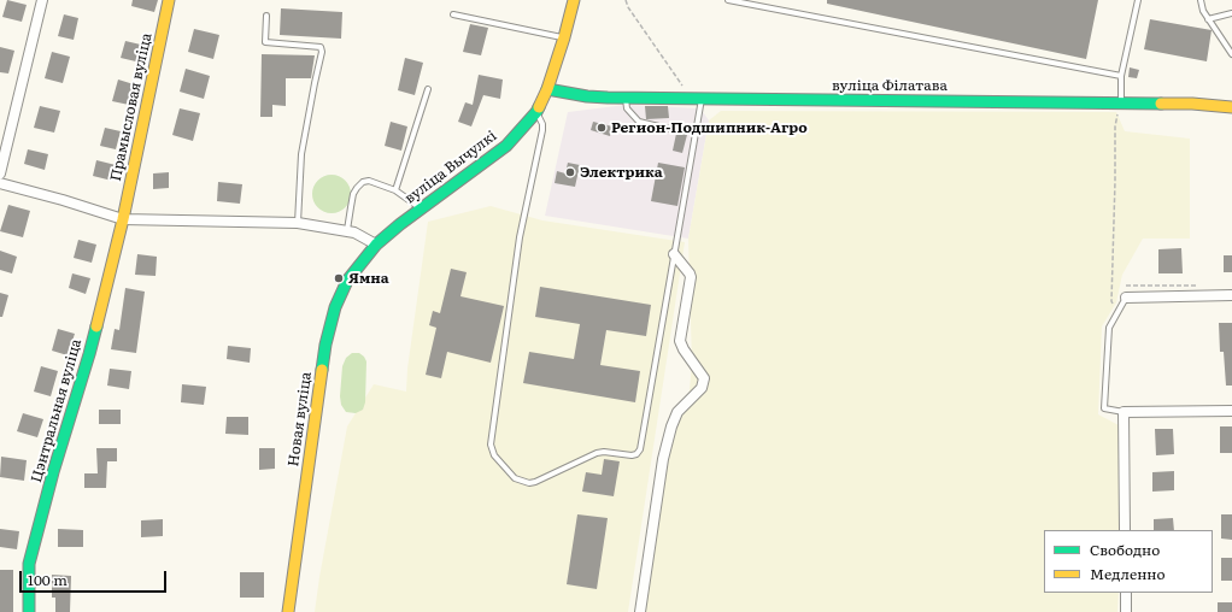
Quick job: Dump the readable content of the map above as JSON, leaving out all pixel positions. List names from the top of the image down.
{
  "streets": {
    "street": [
      "вуліца Філатава",
      "Прамысловая вуліца",
      "вуліца Вычулкі",
      "Цэнтральная вуліца",
      "Новая вуліца"
    ]
  },
  "crossings": [
    ["вуліца Філатава", "вуліца Вычулкі"],
    ["Прамысловая вуліца", "Цэнтральная вуліца"],
    ["вуліца Вычулкі", "Новая вуліца"]
  ],
  "places": ["Регион-Подшипник-Агро", "Электрика", "Ямна"],
  "legend": ["Свободно", "Медленно"],
  "scale_bar": "100 m"
}
